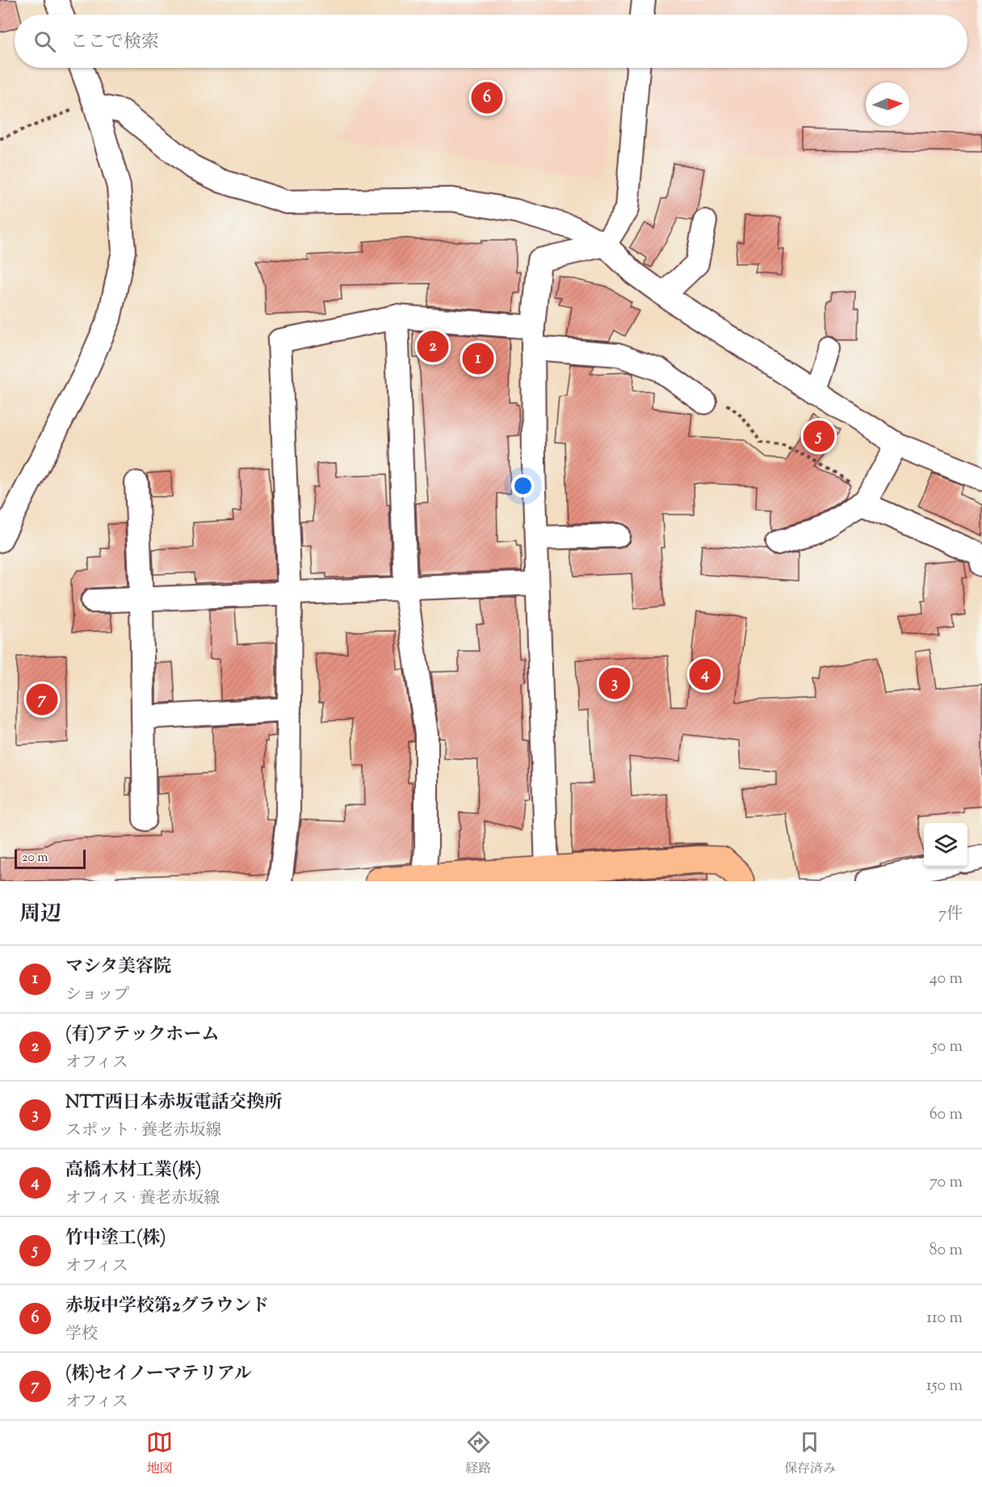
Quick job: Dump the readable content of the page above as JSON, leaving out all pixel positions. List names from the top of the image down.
{
  "scale_bar": "20 m",
  "north": "right",
  "page": {
    "search": "ここで検索",
    "pins": [
      "6",
      "2",
      "1",
      "5",
      "4",
      "3",
      "7"
    ],
    "scale": "20 m",
    "heading": ["周辺", "7件"],
    "list": [
      {
        "mark": "1",
        "name": "マシタ美容院",
        "note": "ショップ",
        "value": "40 m"
      },
      {
        "mark": "2",
        "name": "(有)アテックホーム",
        "note": "オフィス",
        "value": "50 m"
      },
      {
        "mark": "3",
        "name": "NTT西日本赤坂電話交換所",
        "note": "スポット · 養老赤坂線",
        "value": "60 m"
      },
      {
        "mark": "4",
        "name": "高橋木材工業(株)",
        "note": "オフィス · 養老赤坂線",
        "value": "70 m"
      },
      {
        "mark": "5",
        "name": "竹中塗工(株)",
        "note": "オフィス",
        "value": "80 m"
      },
      {
        "mark": "6",
        "name": "赤坂中学校第2グラウンド",
        "note": "学校",
        "value": "110 m"
      },
      {
        "mark": "7",
        "name": "(株)セイノーマテリアル",
        "note": "オフィス",
        "value": "150 m"
      }
    ],
    "nav": ["地図", "経路", "保存済み"]
  }
}
